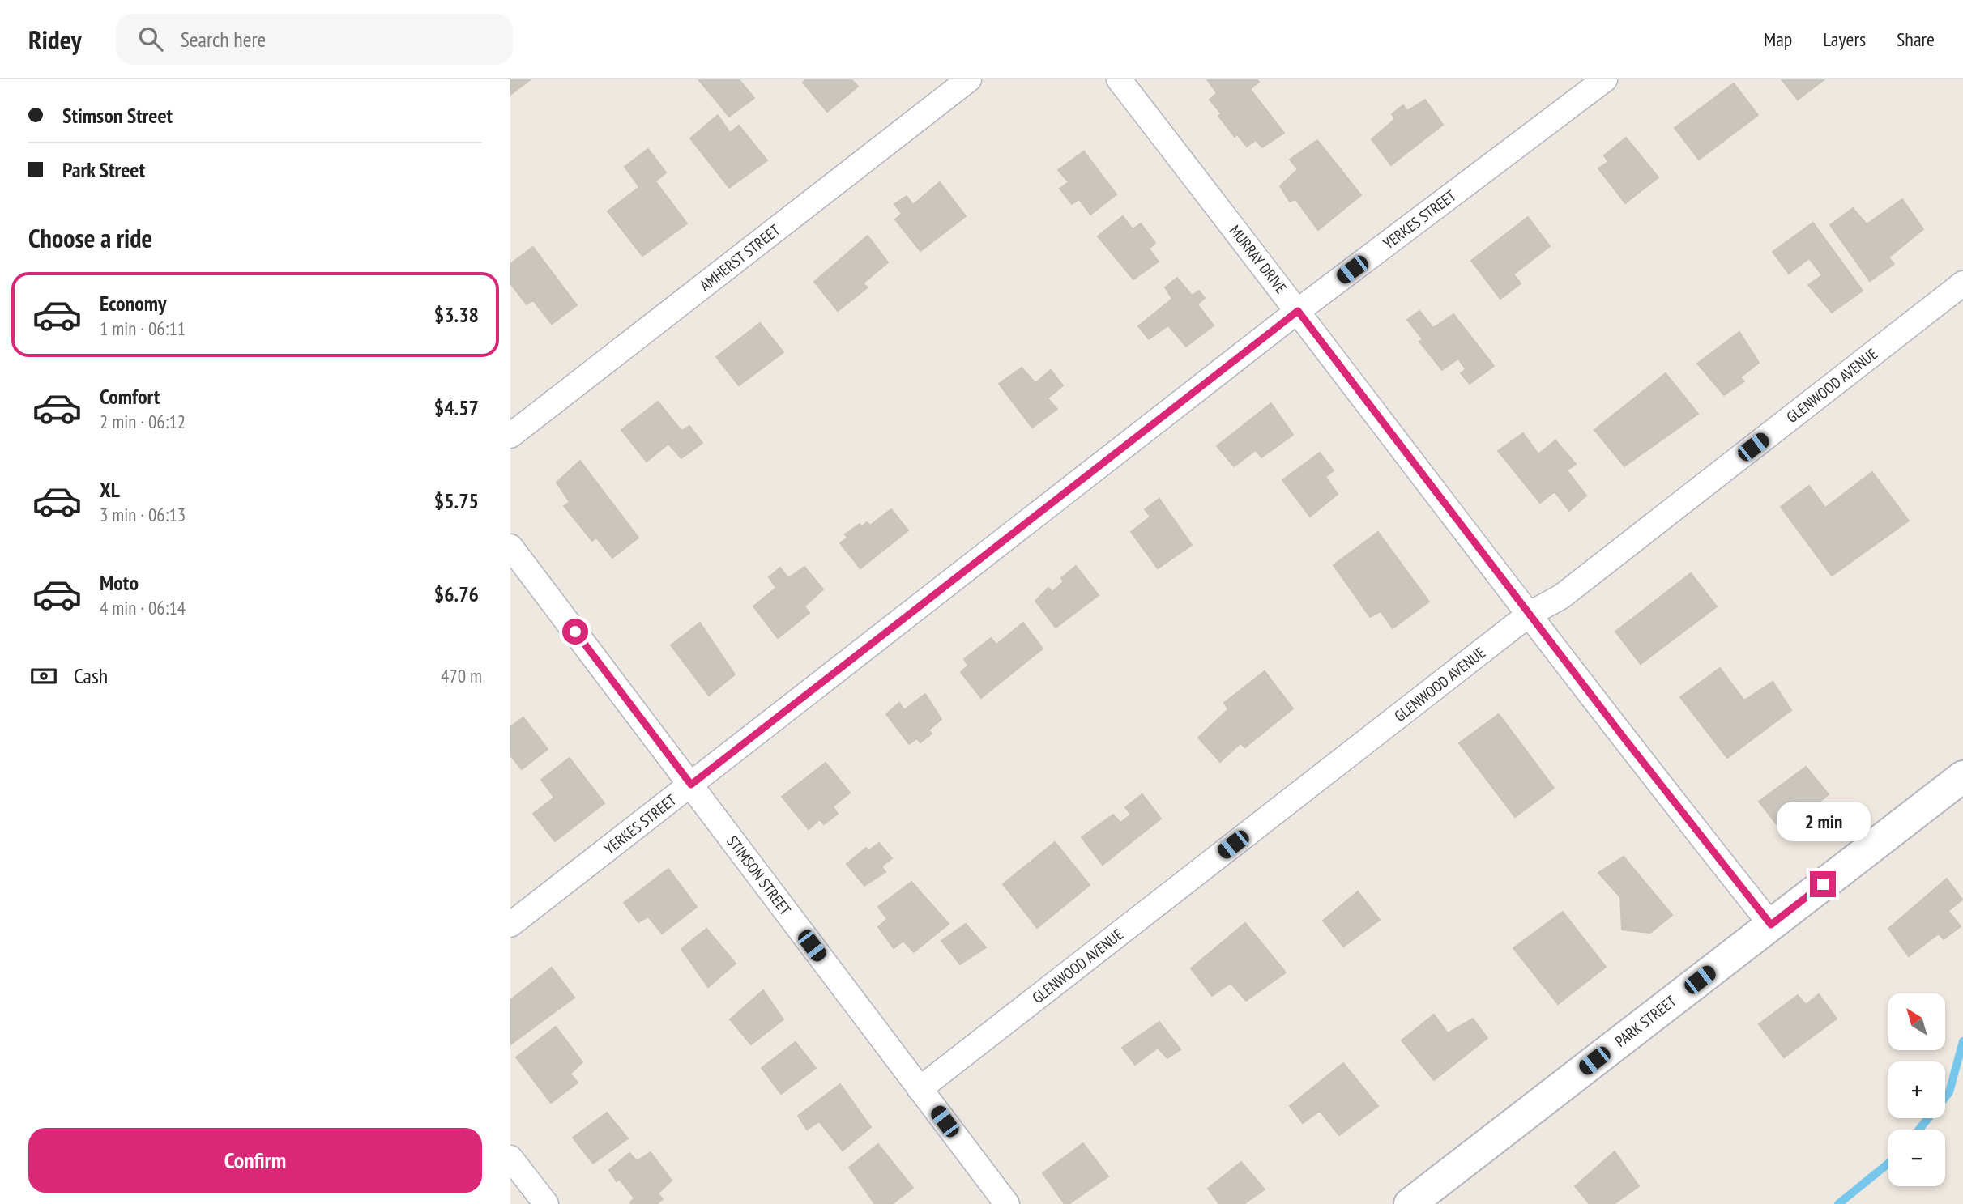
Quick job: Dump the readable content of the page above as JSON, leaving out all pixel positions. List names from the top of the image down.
{
  "streets": {
    "street": [
      "YERKES STREET",
      "AMHERST STREET",
      "MURRAY DRIVE",
      "GLENWOOD AVENUE",
      "STIMSON STREET",
      "PARK STREET"
    ]
  },
  "crossings": [
    ["YERKES STREET", "MURRAY DRIVE"],
    ["YERKES STREET", "STIMSON STREET"],
    ["MURRAY DRIVE", "GLENWOOD AVENUE"],
    ["MURRAY DRIVE", "PARK STREET"],
    ["GLENWOOD AVENUE", "STIMSON STREET"]
  ],
  "north": "top left",
  "page": {
    "header": "Ridey",
    "search": "Search here",
    "nav": ["Map", "Layers", "Share"],
    "banner": ["Stimson Street", "Park Street"],
    "heading": "Choose a ride",
    "list": [
      {
        "name": "Economy",
        "note": "1 min · 06:11",
        "value": "$3.38"
      },
      {
        "name": "Comfort",
        "note": "2 min · 06:12",
        "value": "$4.57"
      },
      {
        "name": "XL",
        "note": "3 min · 06:13",
        "value": "$5.75"
      },
      {
        "name": "Moto",
        "note": "4 min · 06:14",
        "value": "$6.76"
      }
    ],
    "pay": ["Cash", "470 m"],
    "bubble": "2 min",
    "map_buttons": ["+", "−"],
    "buttons": "Confirm"
  }
}
